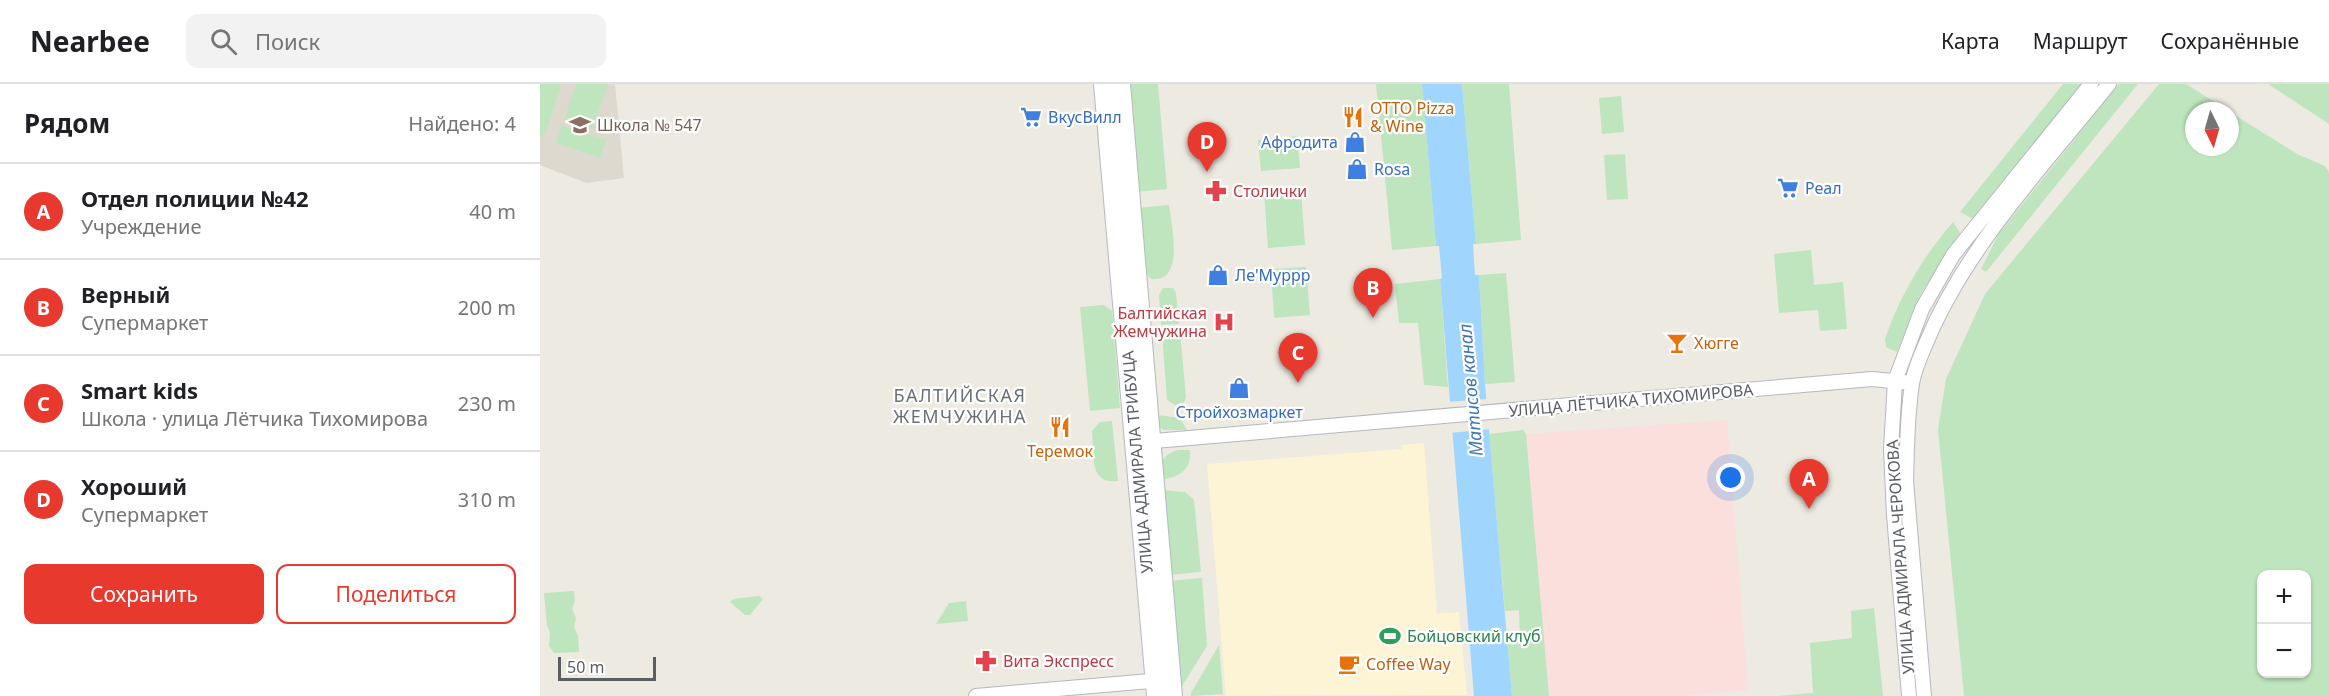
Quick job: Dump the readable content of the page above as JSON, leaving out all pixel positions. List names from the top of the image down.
{
  "streets": {
    "street": ["УЛИЦА ЛЁТЧИКА ТИХОМИРОВА", "УЛИЦА АДМИРАЛА ТРИБУЦА", "УЛИЦА АДМИРАЛА ЧЕРОКОВА"]
  },
  "crossings": [
    ["УЛИЦА ЛЁТЧИКА ТИХОМИРОВА", "УЛИЦА АДМИРАЛА ТРИБУЦА"],
    ["УЛИЦА ЛЁТЧИКА ТИХОМИРОВА", "УЛИЦА АДМИРАЛА ЧЕРОКОВА"]
  ],
  "districts": ["БАЛТИЙСКАЯ ЖЕМЧУЖИНА"],
  "water": ["Матисов канал"],
  "places": {
    "supermarket": ["ВкусВилл", "Реал"],
    "restaurant": ["OTTO Pizza & Wine", "Теремок"],
    "school or university": ["Школа № 547"],
    "shop": [
      "Афродита",
      "Rosa",
      "Ле'Муррр",
      "Стройхозмаркет"
    ],
    "pharmacy": ["Столички", "Вита Экспресс"],
    "hospital": ["Балтийская Жемчужина"],
    "bar": ["Хюгге"],
    "sports": ["Бойцовский клуб"],
    "cafe": ["Coffee Way"]
  },
  "scale_bar": "50 m",
  "north": "bottom",
  "page": {
    "header": "Nearbee",
    "search": "Поиск",
    "nav": ["Карта", "Маршрут", "Сохранённые"],
    "heading": ["Рядом", "Найдено: 4"],
    "pins": [
      "D",
      "B",
      "C",
      "A"
    ],
    "list": [
      {
        "mark": "A",
        "name": "Отдел полиции №42",
        "note": "Учреждение",
        "value": "40 m"
      },
      {
        "mark": "B",
        "name": "Верный",
        "note": "Супермаркет",
        "value": "200 m"
      },
      {
        "mark": "C",
        "name": "Smart kids",
        "note": "Школа · улица Лётчика Тихомирова",
        "value": "230 m"
      },
      {
        "mark": "D",
        "name": "Хороший",
        "note": "Супермаркет",
        "value": "310 m"
      }
    ],
    "buttons": ["Сохранить", "Поделиться"],
    "map_buttons": ["+", "−"],
    "scale": "50 m"
  }
}
